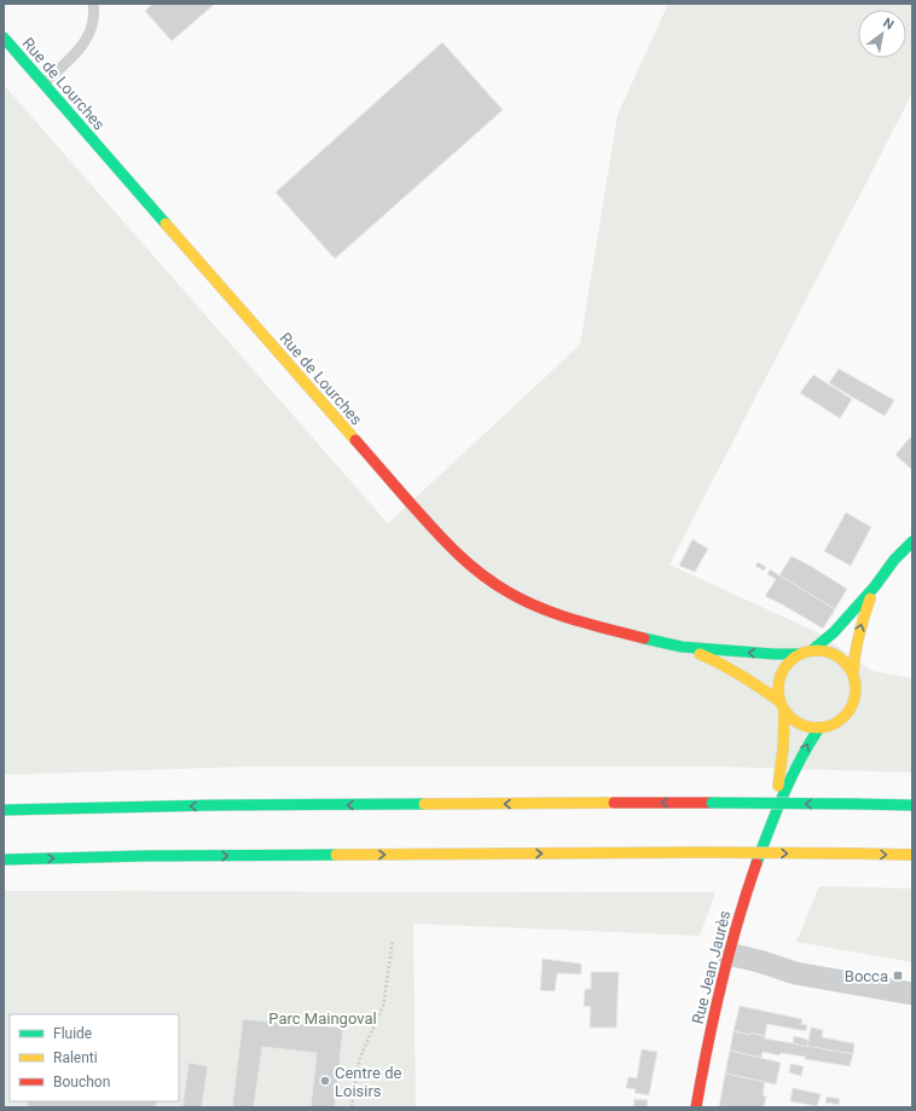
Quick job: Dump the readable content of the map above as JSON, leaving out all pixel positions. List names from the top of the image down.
{
  "streets": {
    "main road": ["Rue de Lourches", "Rue Jean Jaurès"]
  },
  "crossings": [
    ["Rue de Lourches", "Rue Jean Jaurès"]
  ],
  "parks": ["Parc Maingoval"],
  "places": {
    "transit": ["Bocca"],
    "other": ["Centre de Loisirs"]
  },
  "legend": ["Fluide", "Ralenti", "Bouchon"],
  "north": "top right"
}
